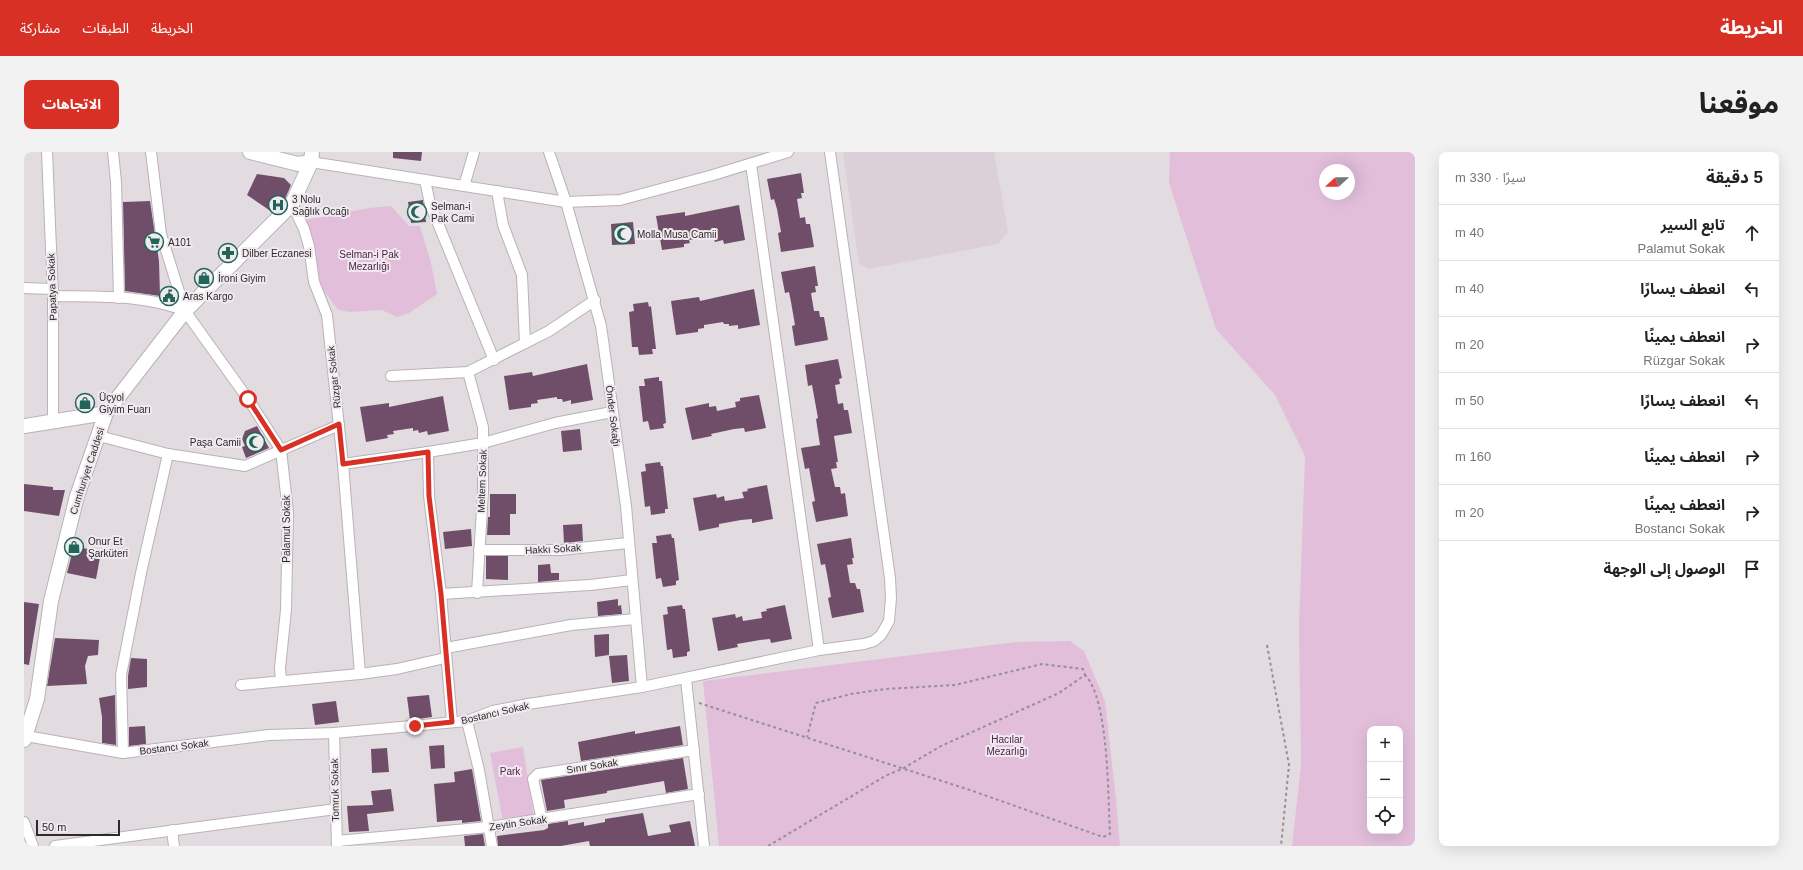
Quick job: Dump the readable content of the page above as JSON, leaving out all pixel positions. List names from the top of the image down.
{
  "streets": {
    "main road": ["Cumhuriyet Caddesi"],
    "street": [
      "Papatya Sokak",
      "Rüzgar Sokak",
      "Önder Sokağı",
      "Meltem Sokak",
      "Palamut Sokak",
      "Hakkı Sokak",
      "Bostancı Sokak",
      "Sınır Sokak",
      "Tomruk Sokak",
      "Zeytin Sokak"
    ]
  },
  "crossings": [
    ["Rüzgar Sokak", "Cumhuriyet Caddesi"],
    ["Önder Sokağı", "Hakkı Sokak"],
    ["Önder Sokağı", "Bostancı Sokak"],
    ["Cumhuriyet Caddesi", "Palamut Sokak"],
    ["Cumhuriyet Caddesi", "Bostancı Sokak"],
    ["Meltem Sokak", "Hakkı Sokak"],
    ["Bostancı Sokak", "Tomruk Sokak"],
    ["Sınır Sokak", "Zeytin Sokak"],
    ["Tomruk Sokak", "Zeytin Sokak"]
  ],
  "parks": ["Selman-i Pak Mezarlığı", "Hacılar Mezarlığı", "Park"],
  "places": {
    "hospital": ["3 Nolu Sağlık Ocağı"],
    "mosque": ["Selman-i Pak Cami", "Molla Musa Camii", "Paşa Camii"],
    "supermarket": ["A101"],
    "pharmacy": ["Dilber Eczanesi"],
    "shop": ["İroni Giyim", "Üçyol Giyim Fuarı", "Onur Et Şarküteri"],
    "public building": ["Aras Kargo"]
  },
  "scale_bar": "50 m",
  "north": "left",
  "page": {
    "header": "الخريطة",
    "nav": ["الخريطة", "الطبقات", "مشاركة"],
    "title": "موقعنا",
    "buttons": "الاتجاهات",
    "heading": ["5 دقيقة", "سيرًا · 330 m"],
    "list": [
      ["تابع السير", "Palamut Sokak", "40 m"],
      ["انعطف يسارًا", "40 m"],
      ["انعطف يمينًا", "Rüzgar Sokak", "20 m"],
      ["انعطف يسارًا", "50 m"],
      ["انعطف يمينًا", "160 m"],
      ["انعطف يمينًا", "Bostancı Sokak", "20 m"],
      "الوصول إلى الوجهة"
    ],
    "map_buttons": ["+", "−"],
    "scale": "50 m"
  }
}
